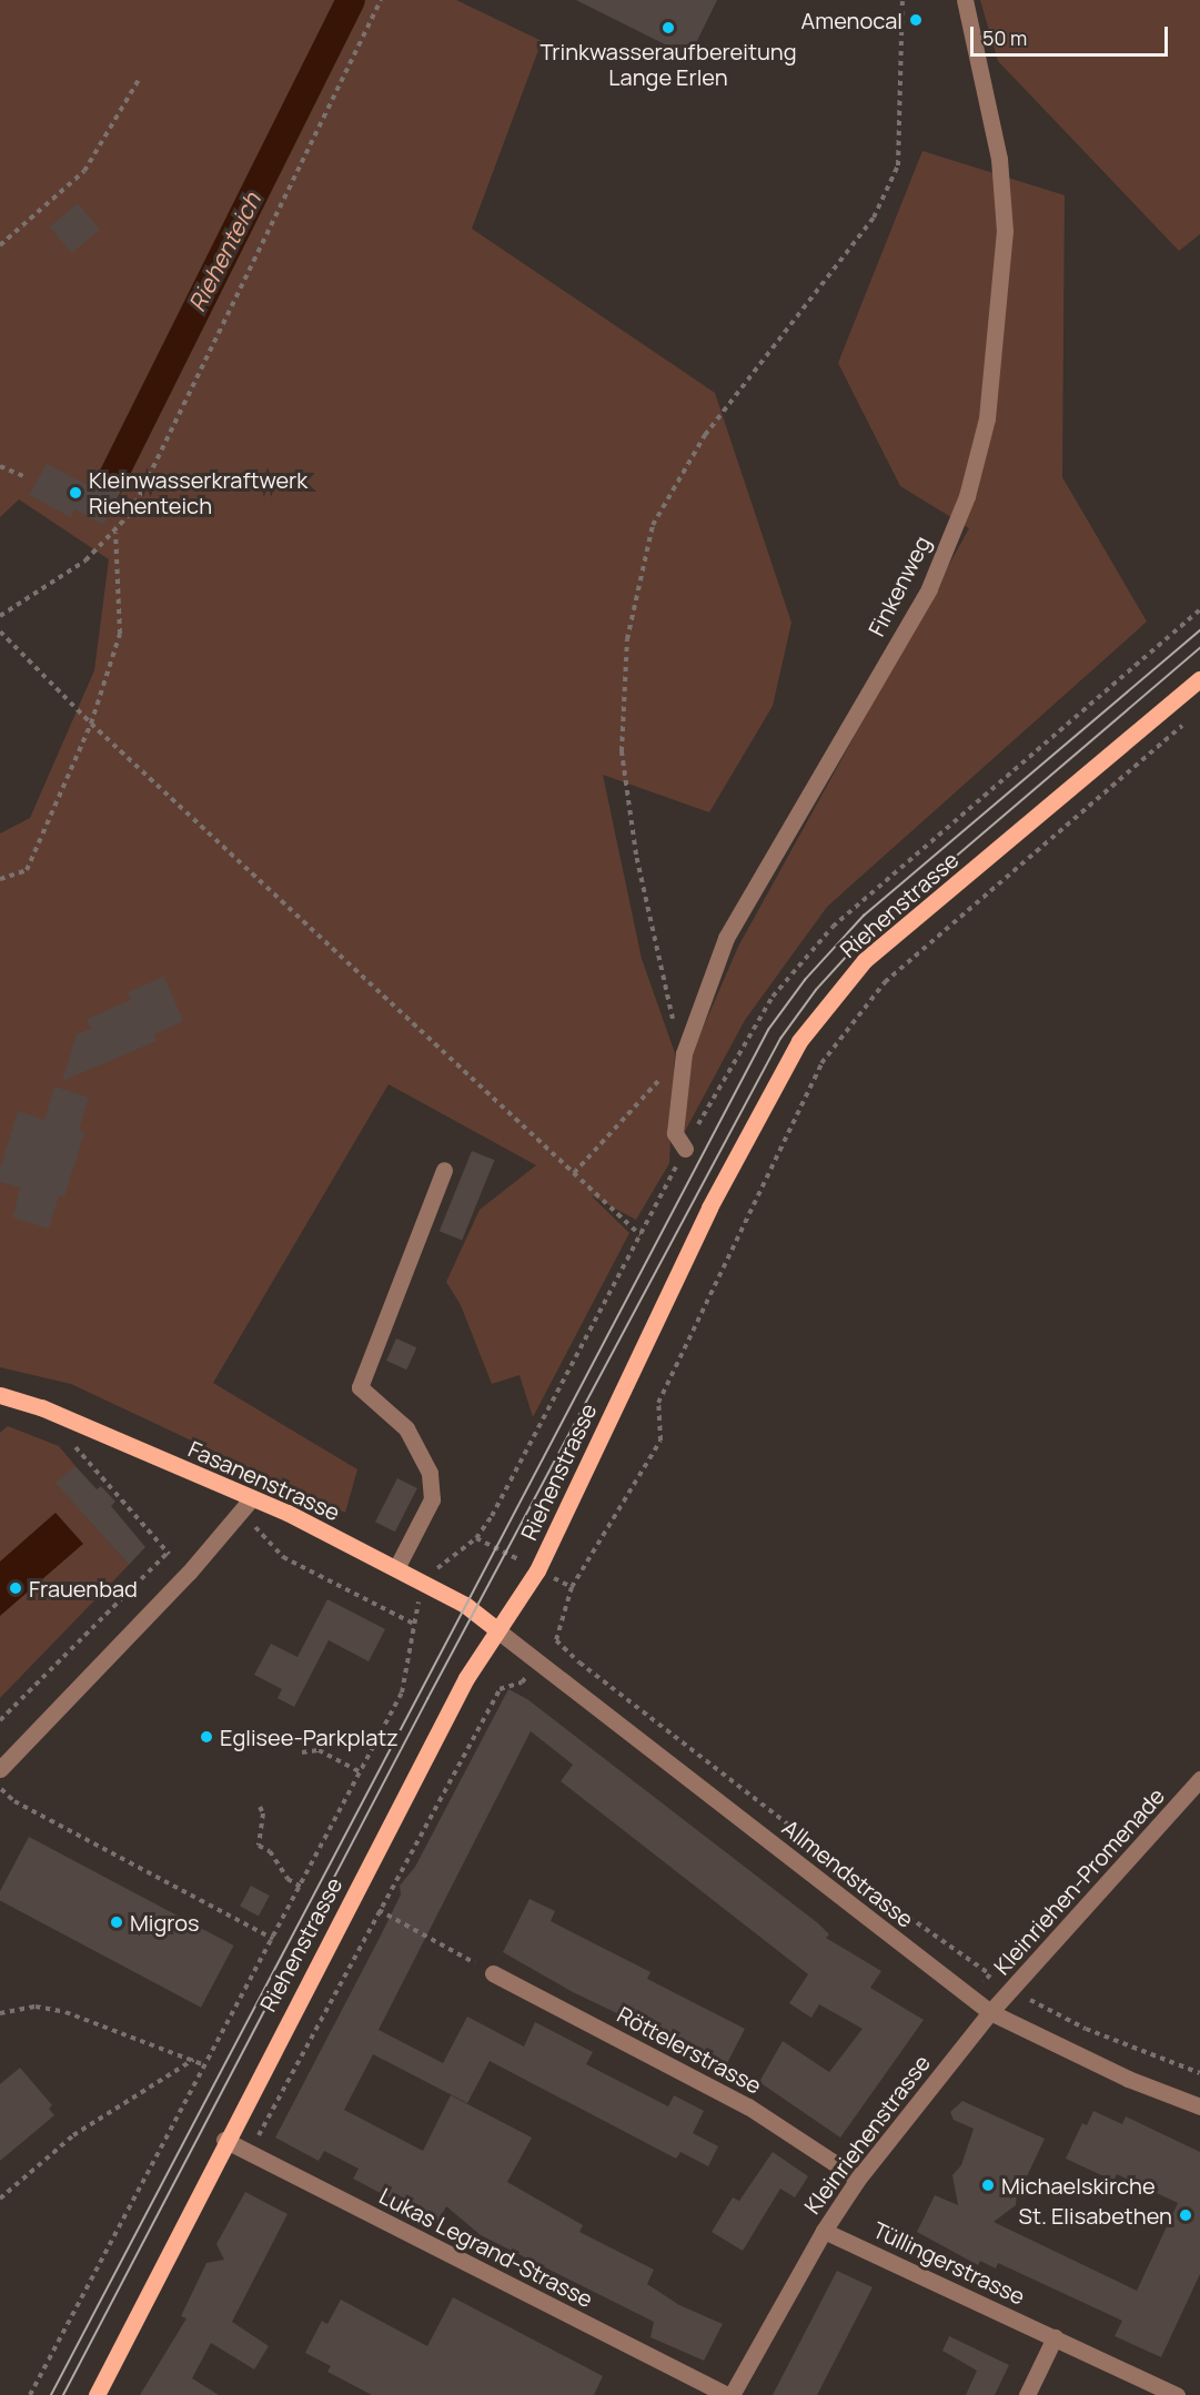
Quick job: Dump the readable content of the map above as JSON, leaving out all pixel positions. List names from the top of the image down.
{
  "streets": {
    "main road": ["Riehenstrasse", "Fasanenstrasse"],
    "street": [
      "Finkenweg",
      "Allmendstrasse",
      "Kleinriehen-Promenade",
      "Röttelerstrasse",
      "Kleinriehenstrasse",
      "Lukas Legrand-Strasse",
      "Tüllingerstrasse"
    ]
  },
  "crossings": [
    ["Riehenstrasse", "Fasanenstrasse"],
    ["Riehenstrasse", "Allmendstrasse"],
    ["Riehenstrasse", "Lukas Legrand-Strasse"],
    ["Fasanenstrasse", "Allmendstrasse"],
    ["Allmendstrasse", "Kleinriehen-Promenade"],
    ["Allmendstrasse", "Kleinriehenstrasse"],
    ["Kleinriehen-Promenade", "Kleinriehenstrasse"],
    ["Röttelerstrasse", "Kleinriehenstrasse"],
    ["Kleinriehenstrasse", "Lukas Legrand-Strasse"],
    ["Kleinriehenstrasse", "Tüllingerstrasse"]
  ],
  "water": ["Riehenteich"],
  "places": [
    "Amenocal",
    "Trinkwasseraufbereitung Lange Erlen",
    "Kleinwasserkraftwerk Riehenteich",
    "Frauenbad",
    "Eglisee-Parkplatz",
    "Migros",
    "Michaelskirche",
    "St. Elisabethen"
  ],
  "scale_bar": "50 m"
}
